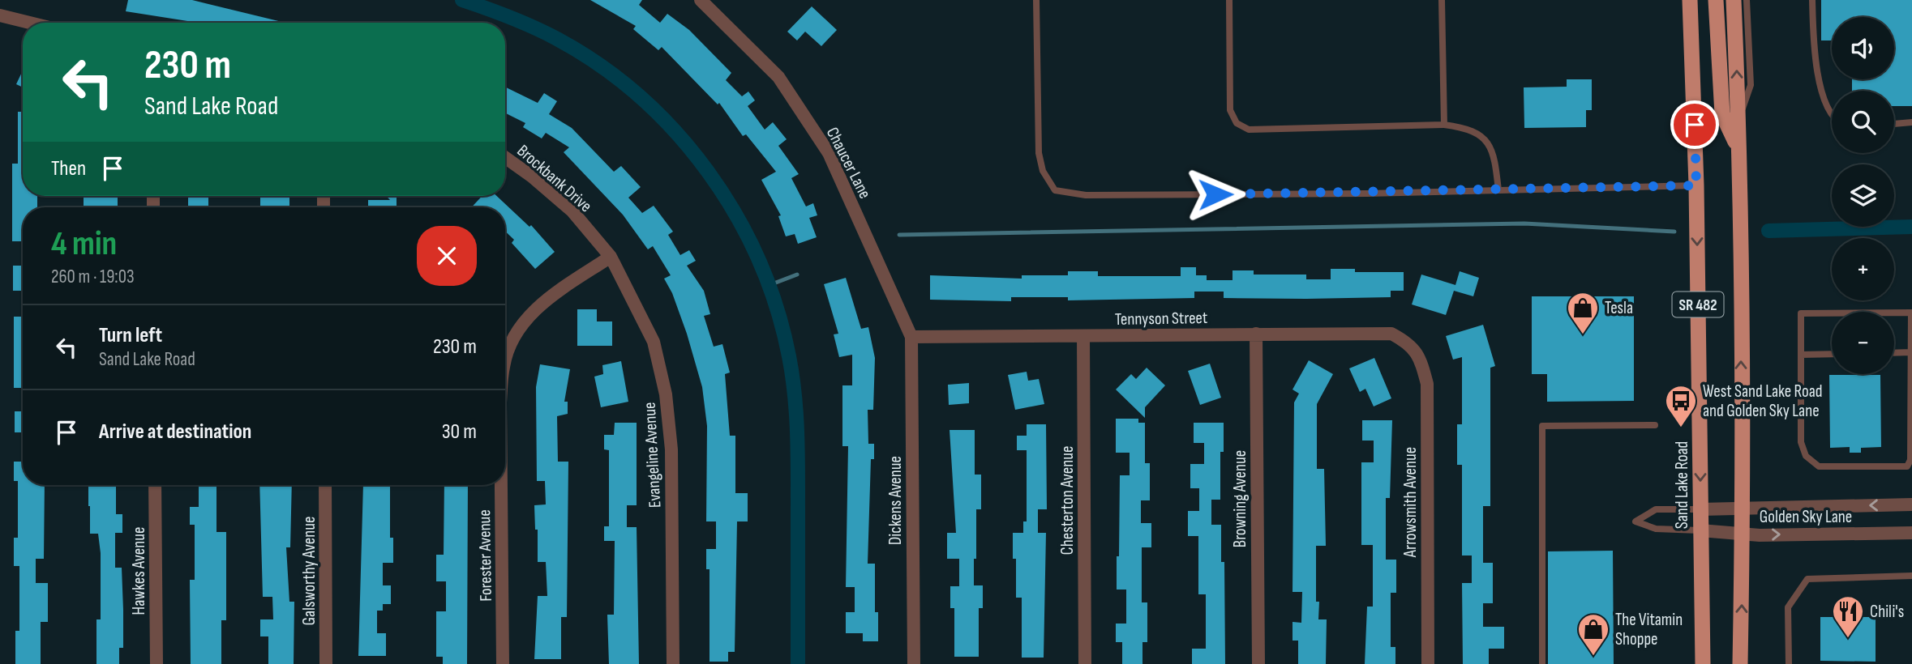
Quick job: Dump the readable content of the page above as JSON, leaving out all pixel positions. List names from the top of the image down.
{
  "streets": {
    "main road": ["SR 482", "Sand Lake Road"],
    "street": [
      "Chaucer Lane",
      "Brockbank Drive",
      "Tennyson Street",
      "Evangeline Avenue",
      "Browning Avenue",
      "Dickens Avenue",
      "Chesterton Avenue",
      "Arrowsmith Avenue",
      "Golden Sky Lane",
      "Forester Avenue",
      "Hawkes Avenue",
      "Galsworthy Avenue"
    ]
  },
  "crossings": [
    ["Chaucer Lane", "Tennyson Street"],
    ["Chaucer Lane", "Dickens Avenue"],
    ["Brockbank Drive", "Evangeline Avenue"],
    ["Brockbank Drive", "Forester Avenue"],
    ["SR 482", "Golden Sky Lane"],
    ["Tennyson Street", "Browning Avenue"],
    ["Tennyson Street", "Dickens Avenue"],
    ["Tennyson Street", "Chesterton Avenue"],
    ["Tennyson Street", "Arrowsmith Avenue"],
    ["Evangeline Avenue", "Forester Avenue"],
    ["Sand Lake Road", "Golden Sky Lane"]
  ],
  "places": {
    "shop": ["Tesla", "The Vitamin Shoppe"],
    "bus stop": ["West Sand Lake Road and Golden Sky Lane"],
    "restaurant": ["Chili's"]
  },
  "page": {
    "map_buttons": ["+", "−"],
    "turn": ["230 m", "Sand Lake Road"],
    "then": "Then",
    "heading": ["4 min", "260 m · 19:03"],
    "list": [
      {
        "name": "Turn left",
        "note": "Sand Lake Road",
        "value": "230 m"
      },
      {
        "name": "Arrive at destination",
        "value": "30 m"
      }
    ]
  }
}
